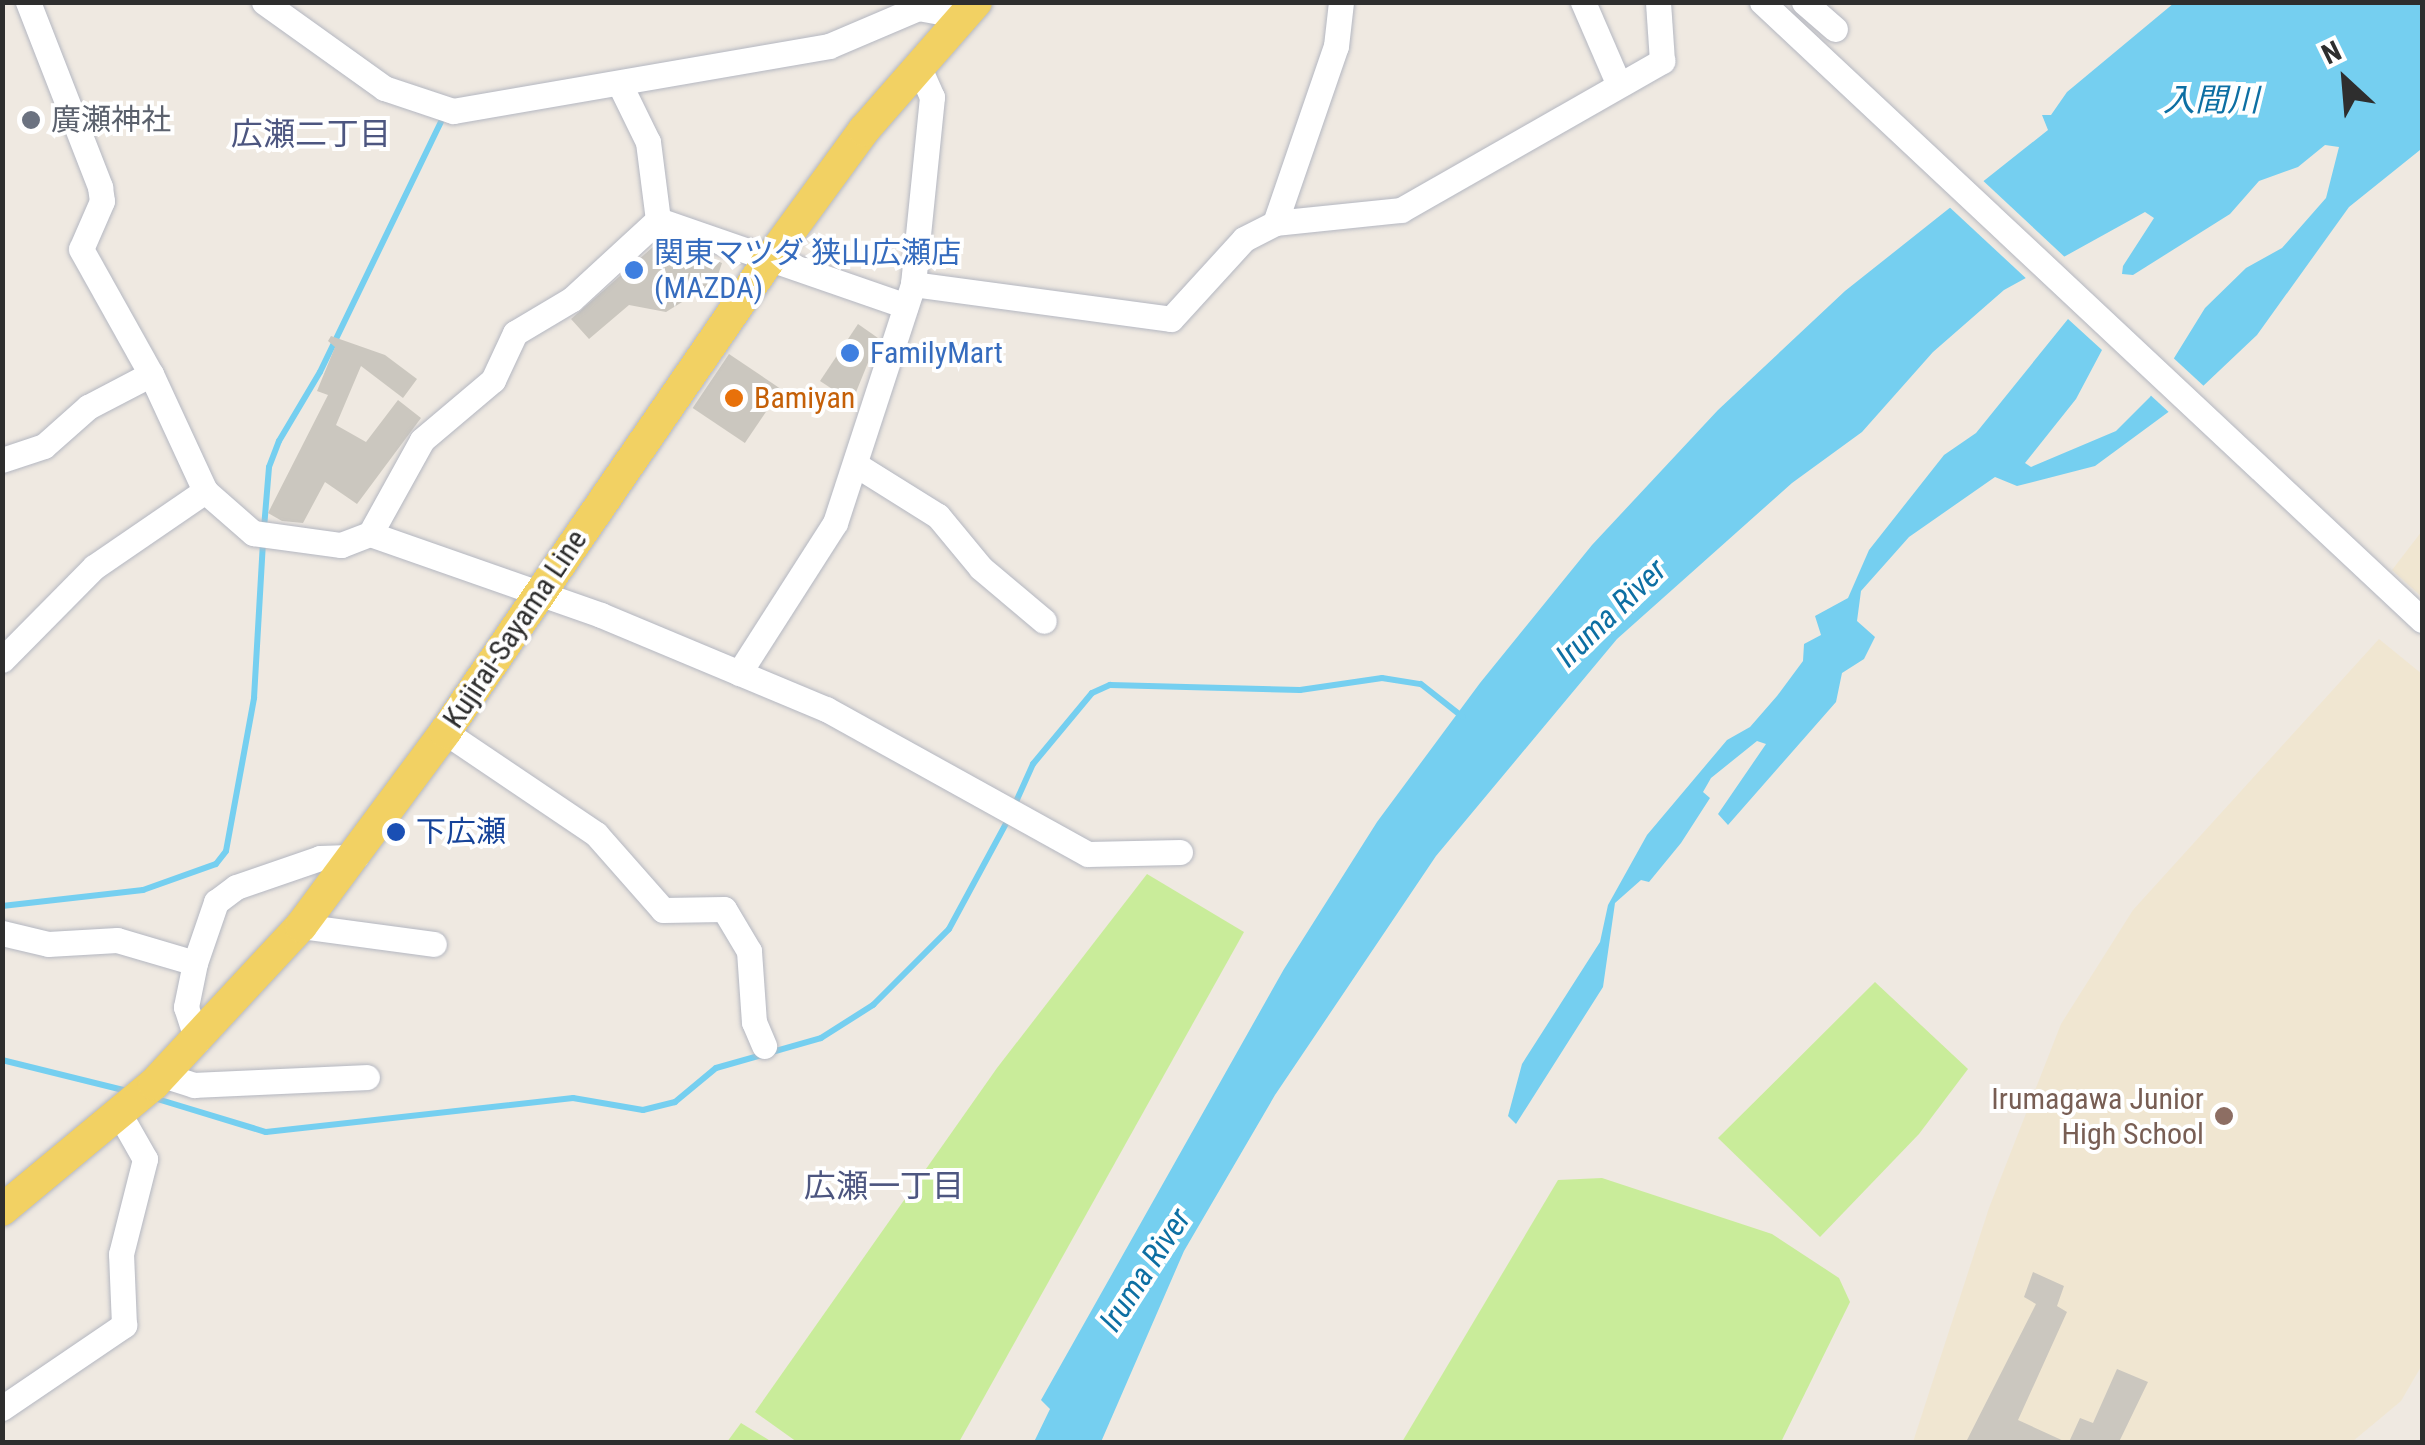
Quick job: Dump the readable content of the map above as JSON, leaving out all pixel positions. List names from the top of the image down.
{
  "streets": {
    "main road": ["Kujirai-Sayama Line"]
  },
  "districts": ["広瀬二丁目", "広瀬一丁目"],
  "water": ["入間川", "Iruma River"],
  "places": [
    "廣瀬神社",
    "関東マツダ 狭山広瀬店 (MAZDA)",
    "FamilyMart",
    "Bamiyan",
    "下広瀬",
    "Irumagawa Junior High School"
  ],
  "north": "top left"
}
